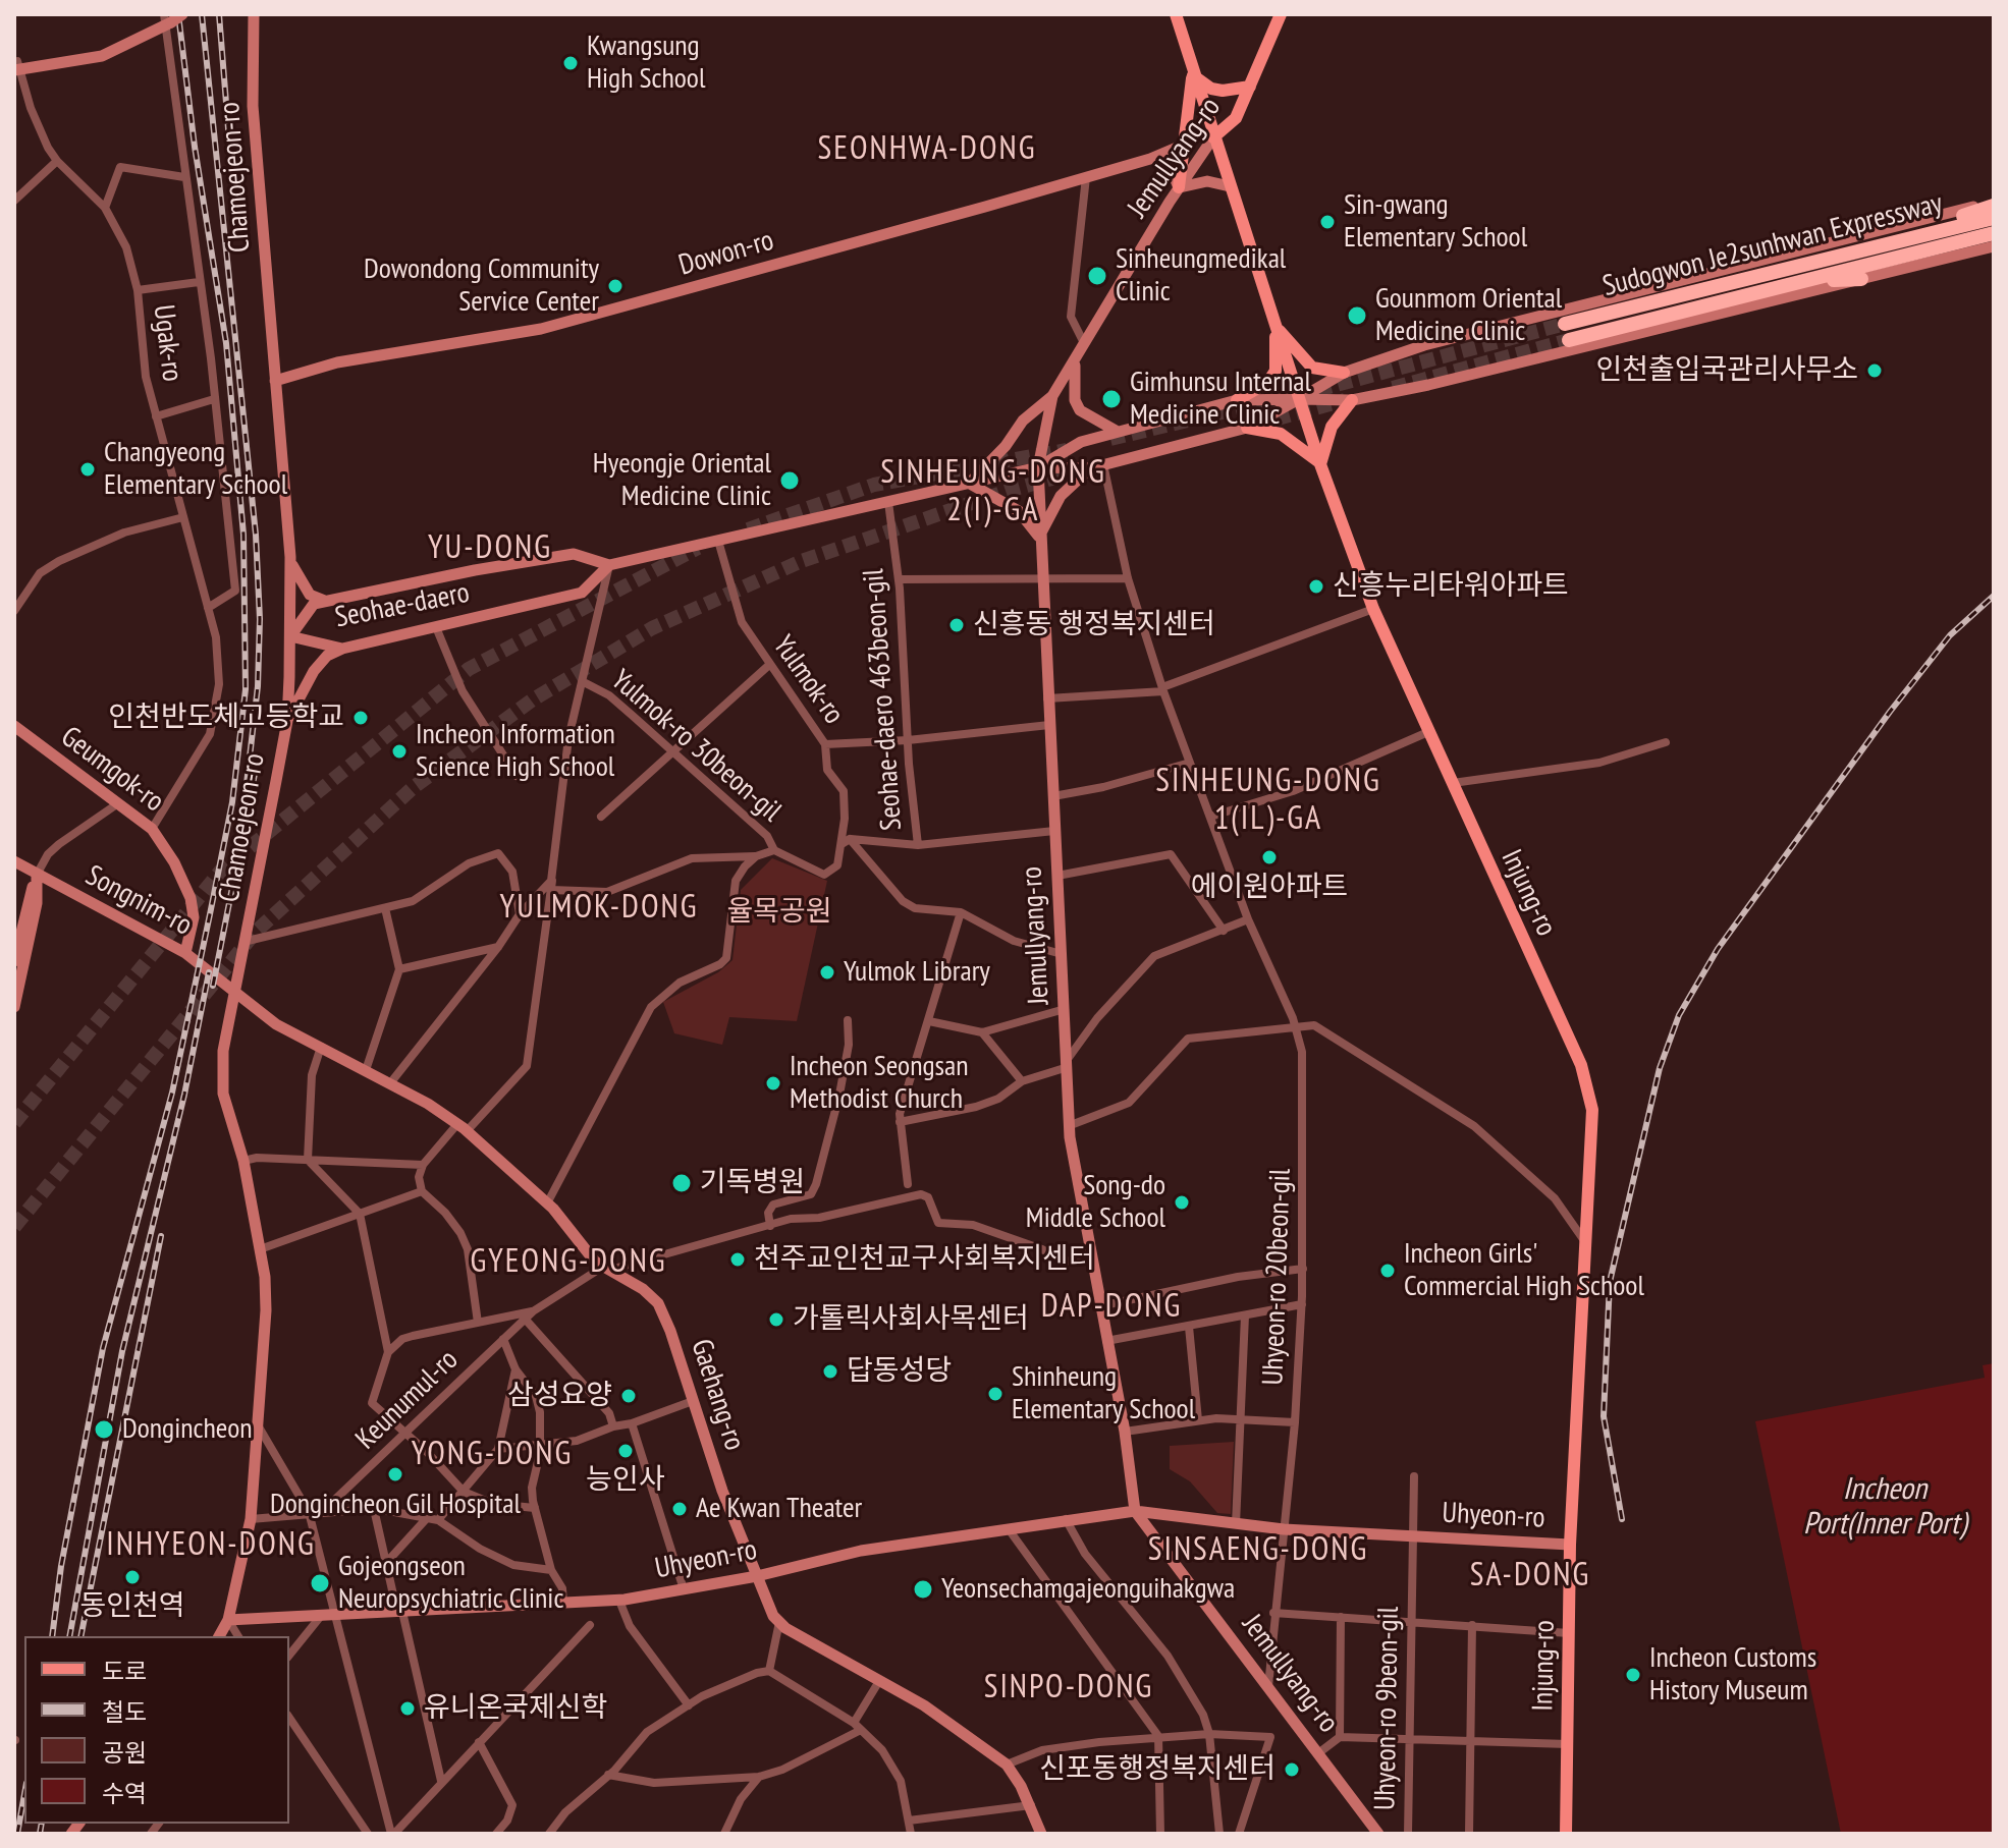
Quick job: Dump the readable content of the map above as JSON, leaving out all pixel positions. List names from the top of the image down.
{
  "streets": {
    "highway": ["Sudogwon Je2sunhwan Expressway"],
    "main road": [
      "Jemullyang-ro",
      "Chamoejeon-ro",
      "Dowon-ro",
      "Seohae-daero",
      "Geumgok-ro",
      "Injung-ro",
      "Songnim-ro",
      "Gaehang-ro",
      "Uhyeon-ro"
    ],
    "street": [
      "Ugak-ro",
      "Yulmok-ro",
      "Seohae-daero 463beon-gil",
      "Yulmok-ro 30beon-gil",
      "Uhyeon-ro 20beon-gil",
      "Keunumul-ro",
      "Uhyeon-ro 9beon-gil"
    ]
  },
  "crossings": [
    ["Jemullyang-ro", "Seohae-daero"],
    ["Jemullyang-ro", "Injung-ro"],
    ["Jemullyang-ro", "Keunumul-ro"],
    ["Jemullyang-ro", "Uhyeon-ro"],
    ["Chamoejeon-ro", "Dowon-ro"],
    ["Chamoejeon-ro", "Seohae-daero"],
    ["Chamoejeon-ro", "Songnim-ro"],
    ["Chamoejeon-ro", "Gaehang-ro"],
    ["Chamoejeon-ro", "Uhyeon-ro"],
    ["Ugak-ro", "Geumgok-ro"],
    ["Seohae-daero", "Yulmok-ro"],
    ["Seohae-daero", "Seohae-daero 463beon-gil"],
    ["Seohae-daero", "Injung-ro"],
    ["Seohae-daero", "Uhyeon-ro 20beon-gil"],
    ["Geumgok-ro", "Songnim-ro"],
    ["Injung-ro", "Uhyeon-ro"],
    ["Songnim-ro", "Gaehang-ro"],
    ["Uhyeon-ro 20beon-gil", "Uhyeon-ro"],
    ["Gaehang-ro", "Keunumul-ro"],
    ["Gaehang-ro", "Uhyeon-ro"],
    ["Uhyeon-ro", "Uhyeon-ro 9beon-gil"]
  ],
  "districts": [
    "SEONHWA-DONG",
    "SINHEUNG-DONG 2(I)-GA",
    "YU-DONG",
    "SINHEUNG-DONG 1(IL)-GA",
    "YULMOK-DONG",
    "GYEONG-DONG",
    "DAP-DONG",
    "YONG-DONG",
    "INHYEON-DONG",
    "SINSAENG-DONG",
    "SA-DONG",
    "SINPO-DONG"
  ],
  "water": ["Incheon Port(Inner Port)"],
  "parks": ["율목공원"],
  "places": [
    "Kwangsung High School",
    "Sin-gwang Elementary School",
    "Sinheungmedikal Clinic",
    "Dowondong Community Service Center",
    "Gounmom Oriental Medicine Clinic",
    "인천출입국관리사무소",
    "Gimhunsu Internal Medicine Clinic",
    "Changyeong Elementary School",
    "Hyeongje Oriental Medicine Clinic",
    "신흥누리타워아파트",
    "신흥동 행정복지센터",
    "인천반도체고등학교",
    "Incheon Information Science High School",
    "에이원아파트",
    "Yulmok Library",
    "Incheon Seongsan Methodist Church",
    "기독병원",
    "Song-do Middle School",
    "천주교인천교구사회복지센터",
    "Incheon Girls' Commercial High School",
    "가톨릭사회사목센터",
    "답동성당",
    "Shinheung Elementary School",
    "삼성요양",
    "Dongincheon",
    "능인사",
    "Dongincheon Gil Hospital",
    "Ae Kwan Theater",
    "동인천역",
    "Gojeongseon Neuropsychiatric Clinic",
    "Yeonsechamgajeonguihakgwa",
    "Incheon Customs History Museum",
    "유니온국제신학",
    "신포동행정복지센터"
  ],
  "legend": [
    "도로",
    "철도",
    "공원",
    "수역"
  ]
}
